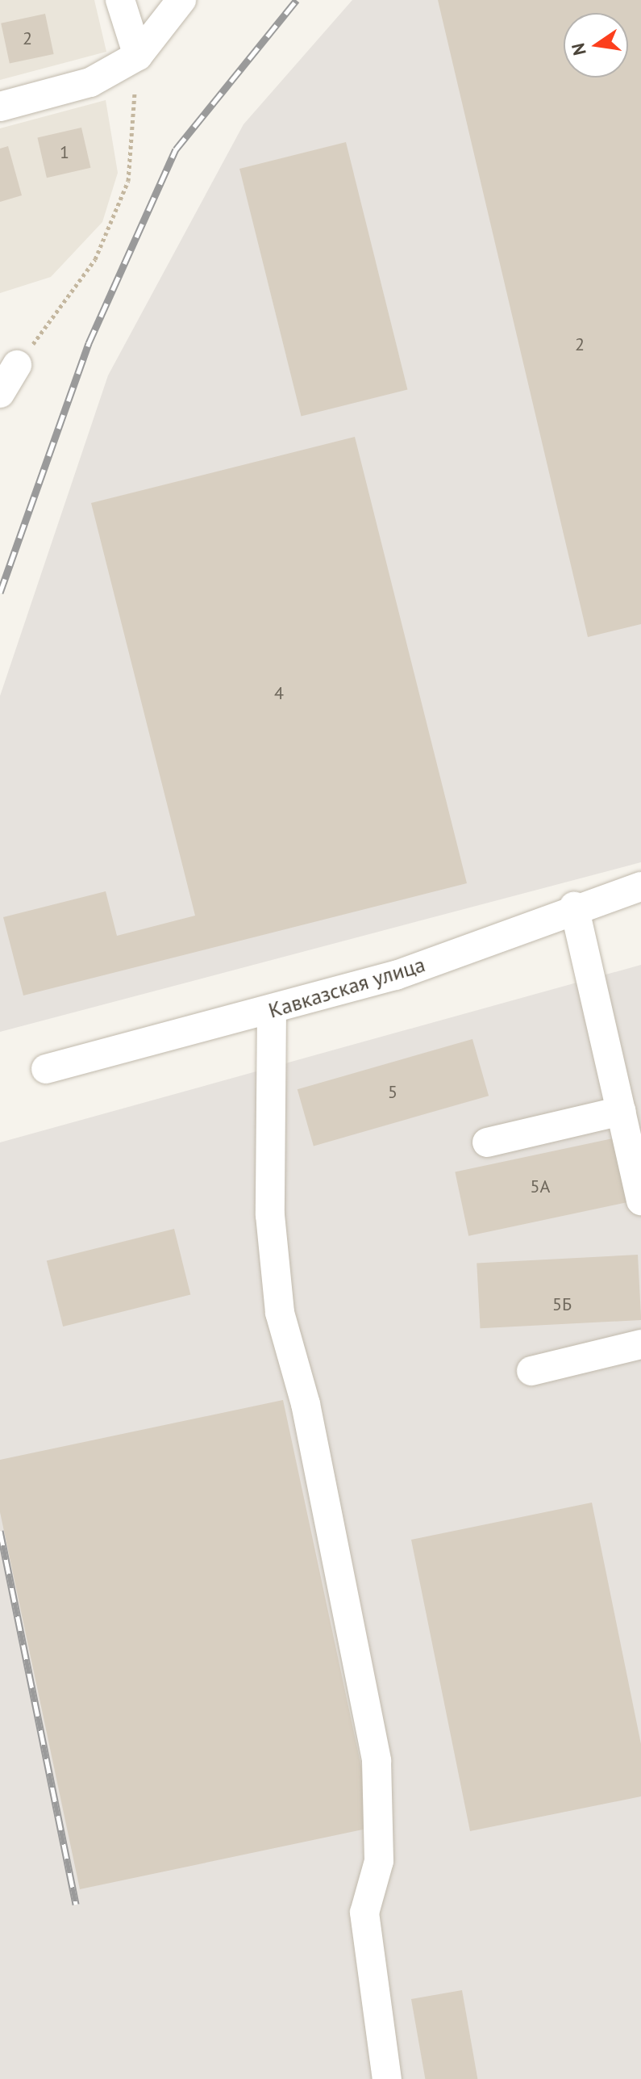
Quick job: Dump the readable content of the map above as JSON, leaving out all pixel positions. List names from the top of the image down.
{
  "streets": {
    "street": ["Кавказская улица"]
  },
  "house_numbers": [
    "2",
    "1",
    "2",
    "4",
    "5",
    "5А",
    "5Б"
  ],
  "north": "left"
}
